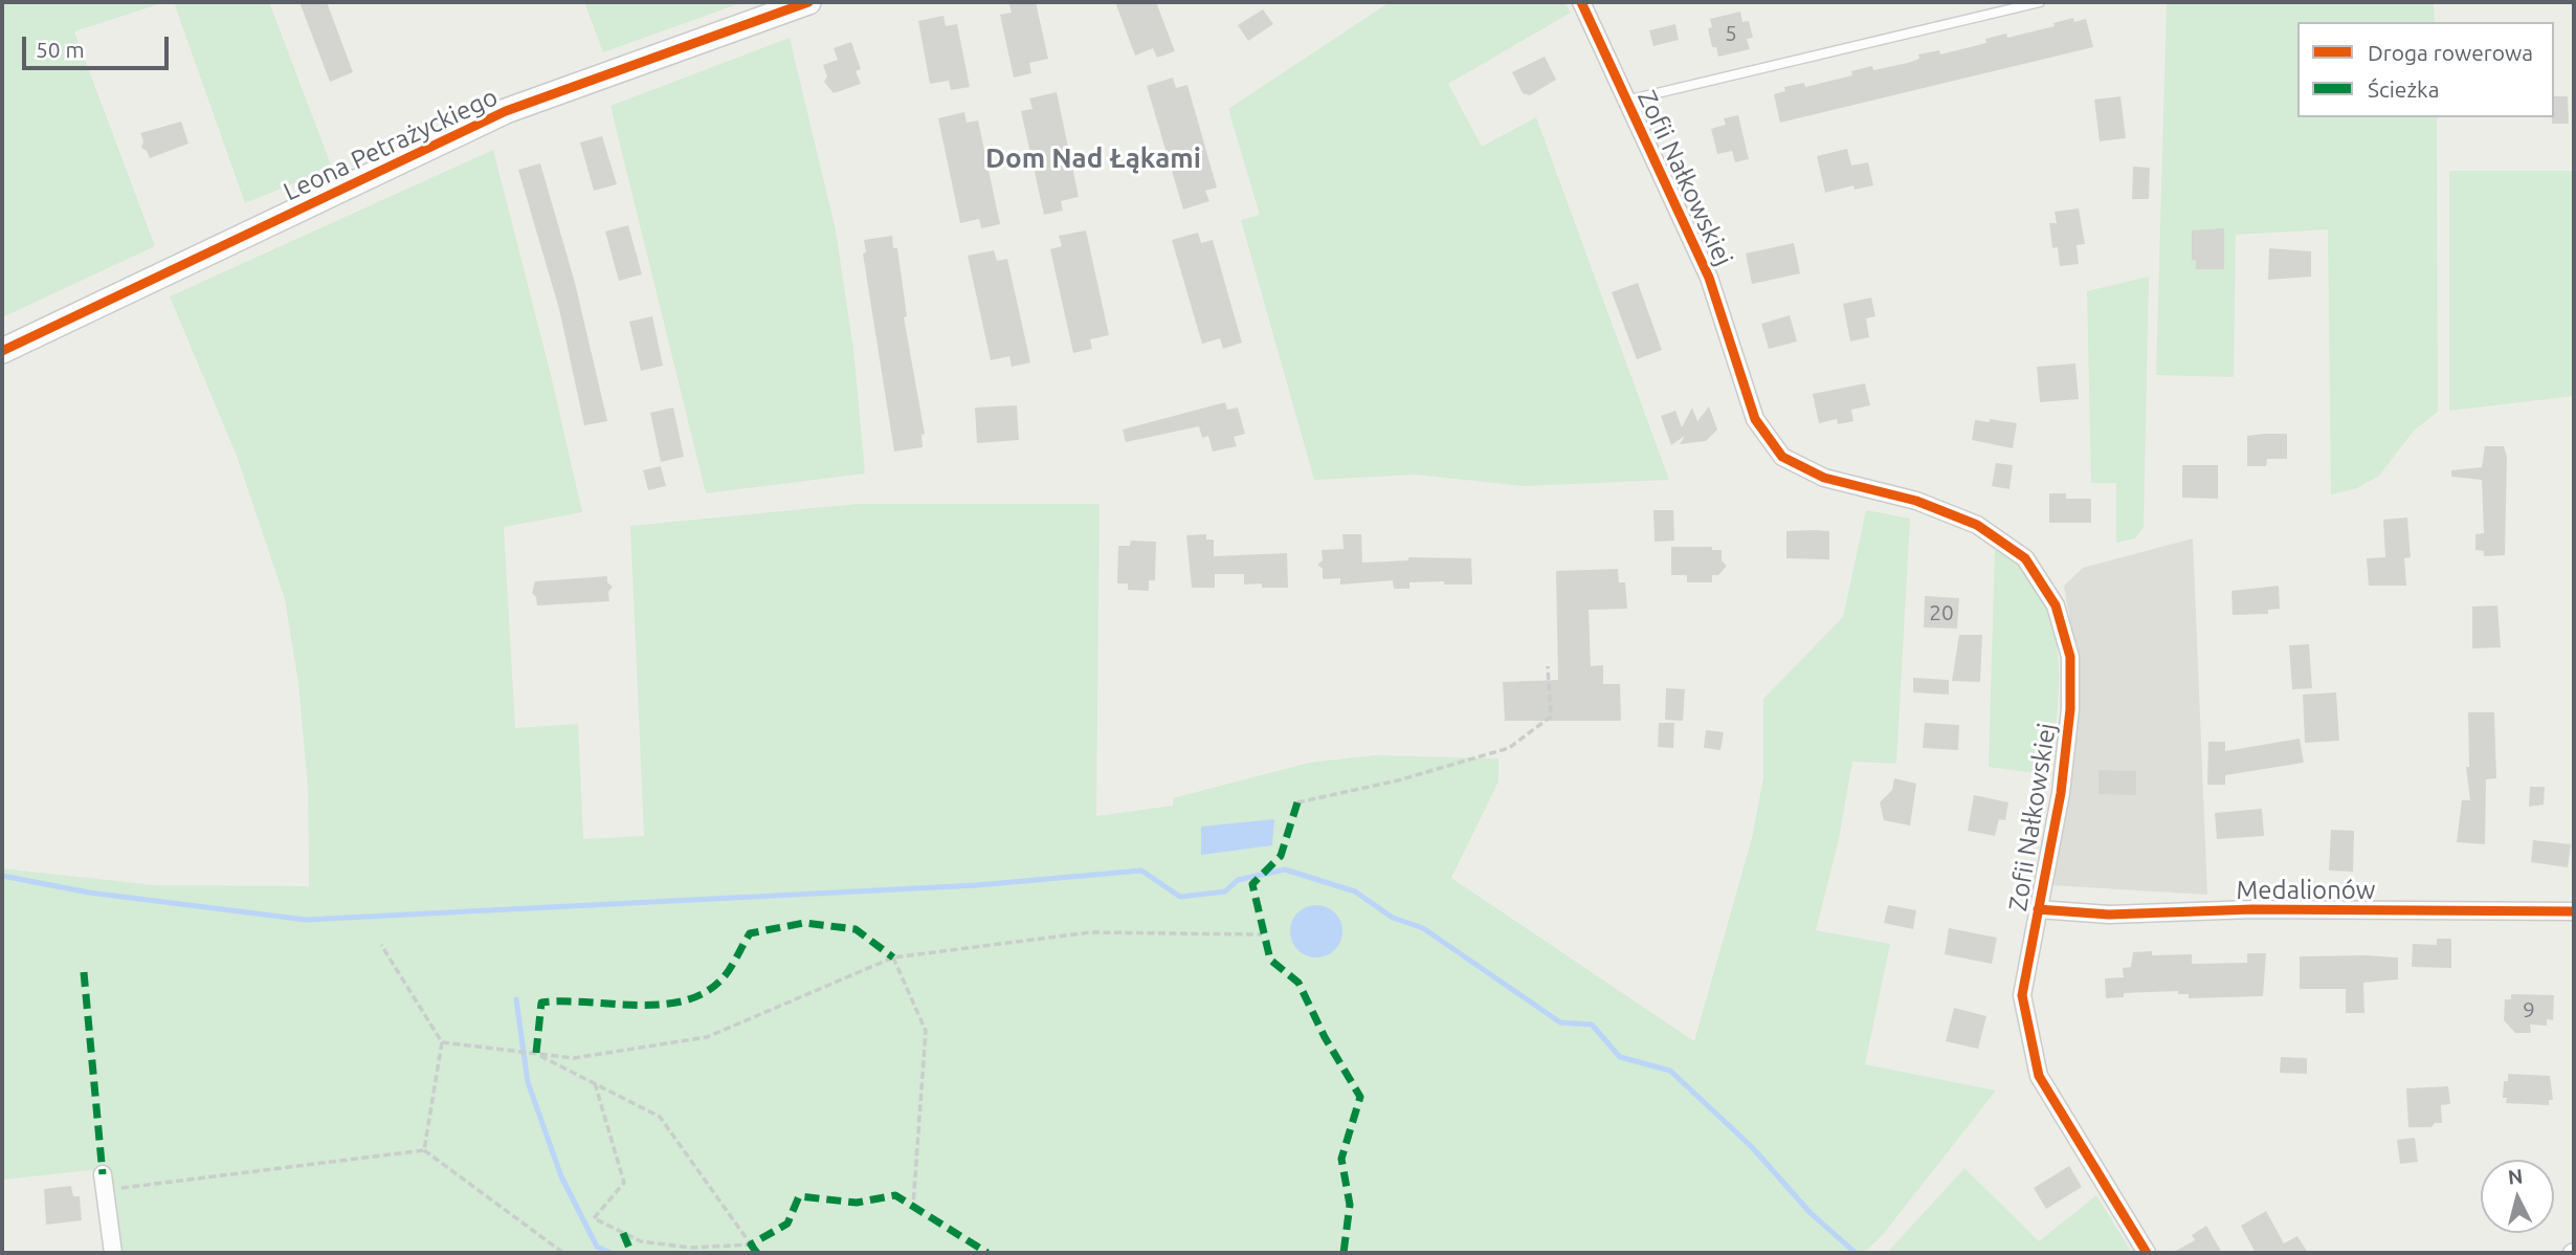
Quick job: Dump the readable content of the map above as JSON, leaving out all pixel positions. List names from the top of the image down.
{
  "streets": {
    "street": ["Leona Petrażyckiego", "Zofii Nałkowskiej", "Medalionów"]
  },
  "crossings": [
    ["Zofii Nałkowskiej", "Medalionów"]
  ],
  "districts": ["Dom Nad Łąkami"],
  "house_numbers": ["5", "20", "9"],
  "legend": ["Droga rowerowa", "Ścieżka"],
  "scale_bar": "50 m",
  "north": "top"
}
